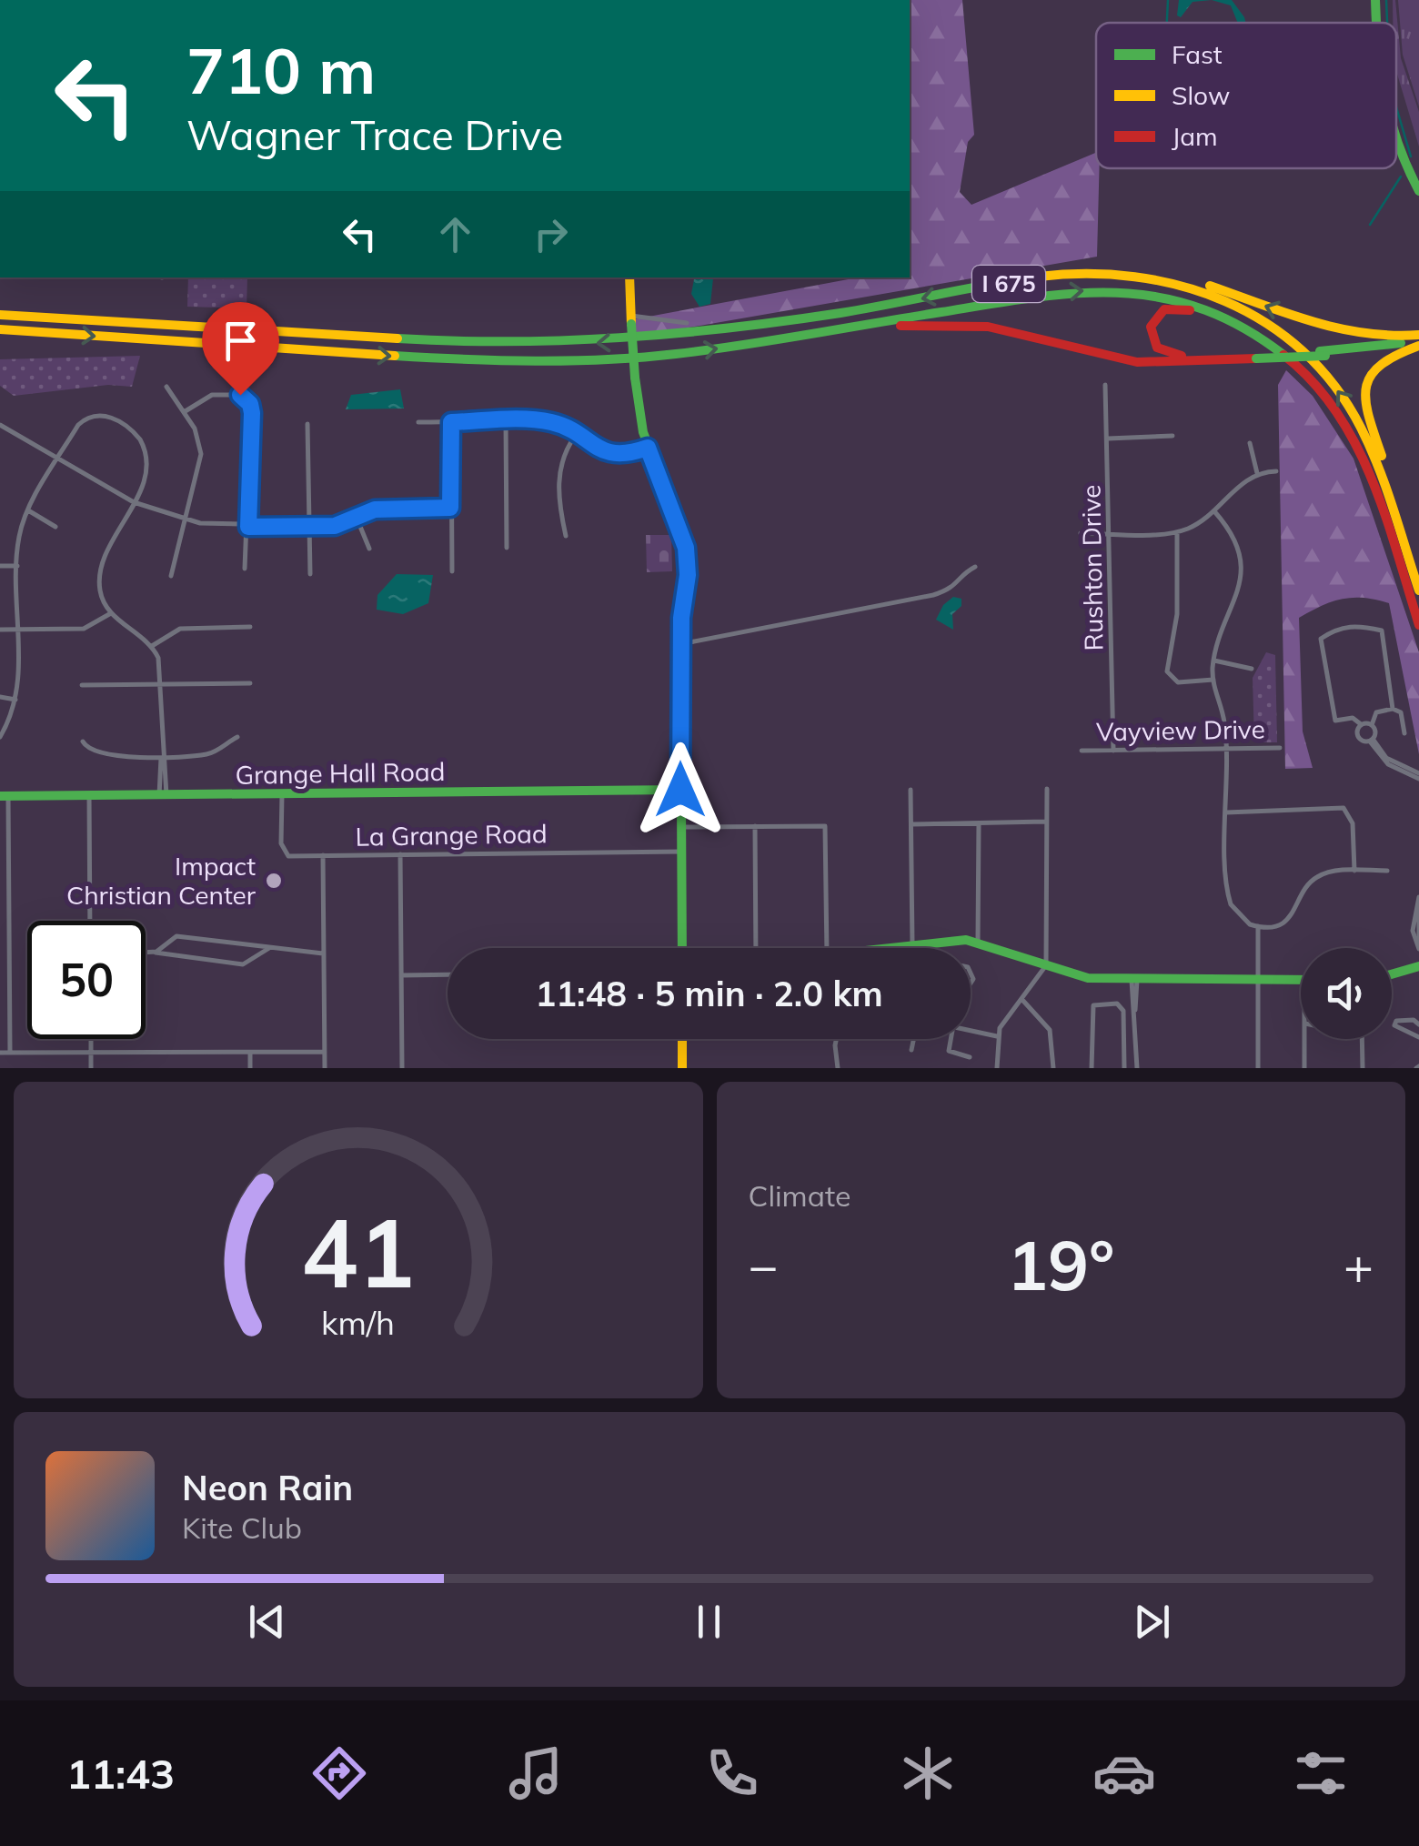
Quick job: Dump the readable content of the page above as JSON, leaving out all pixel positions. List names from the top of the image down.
{
  "streets": {
    "main road": ["I 675", "Grange Hall Road"],
    "street": ["Rushton Drive", "Vayview Drive", "La Grange Road"]
  },
  "crossings": [
    ["Rushton Drive", "Vayview Drive"],
    ["Grange Hall Road", "La Grange Road"]
  ],
  "places": ["Impact Christian Center"],
  "legend": ["Fast", "Slow", "Jam"],
  "page": {
    "turn": ["710 m", "Wagner Trace Drive"],
    "limit": "50",
    "trip": "11:48 · 5 min · 2.0 km",
    "tile": "Climate",
    "heat": ["−", "19°", "+"],
    "song": ["Neon Rain", "Kite Club"],
    "tabs": "11:43",
    "gauge": ["41", "km/h"]
  }
}
